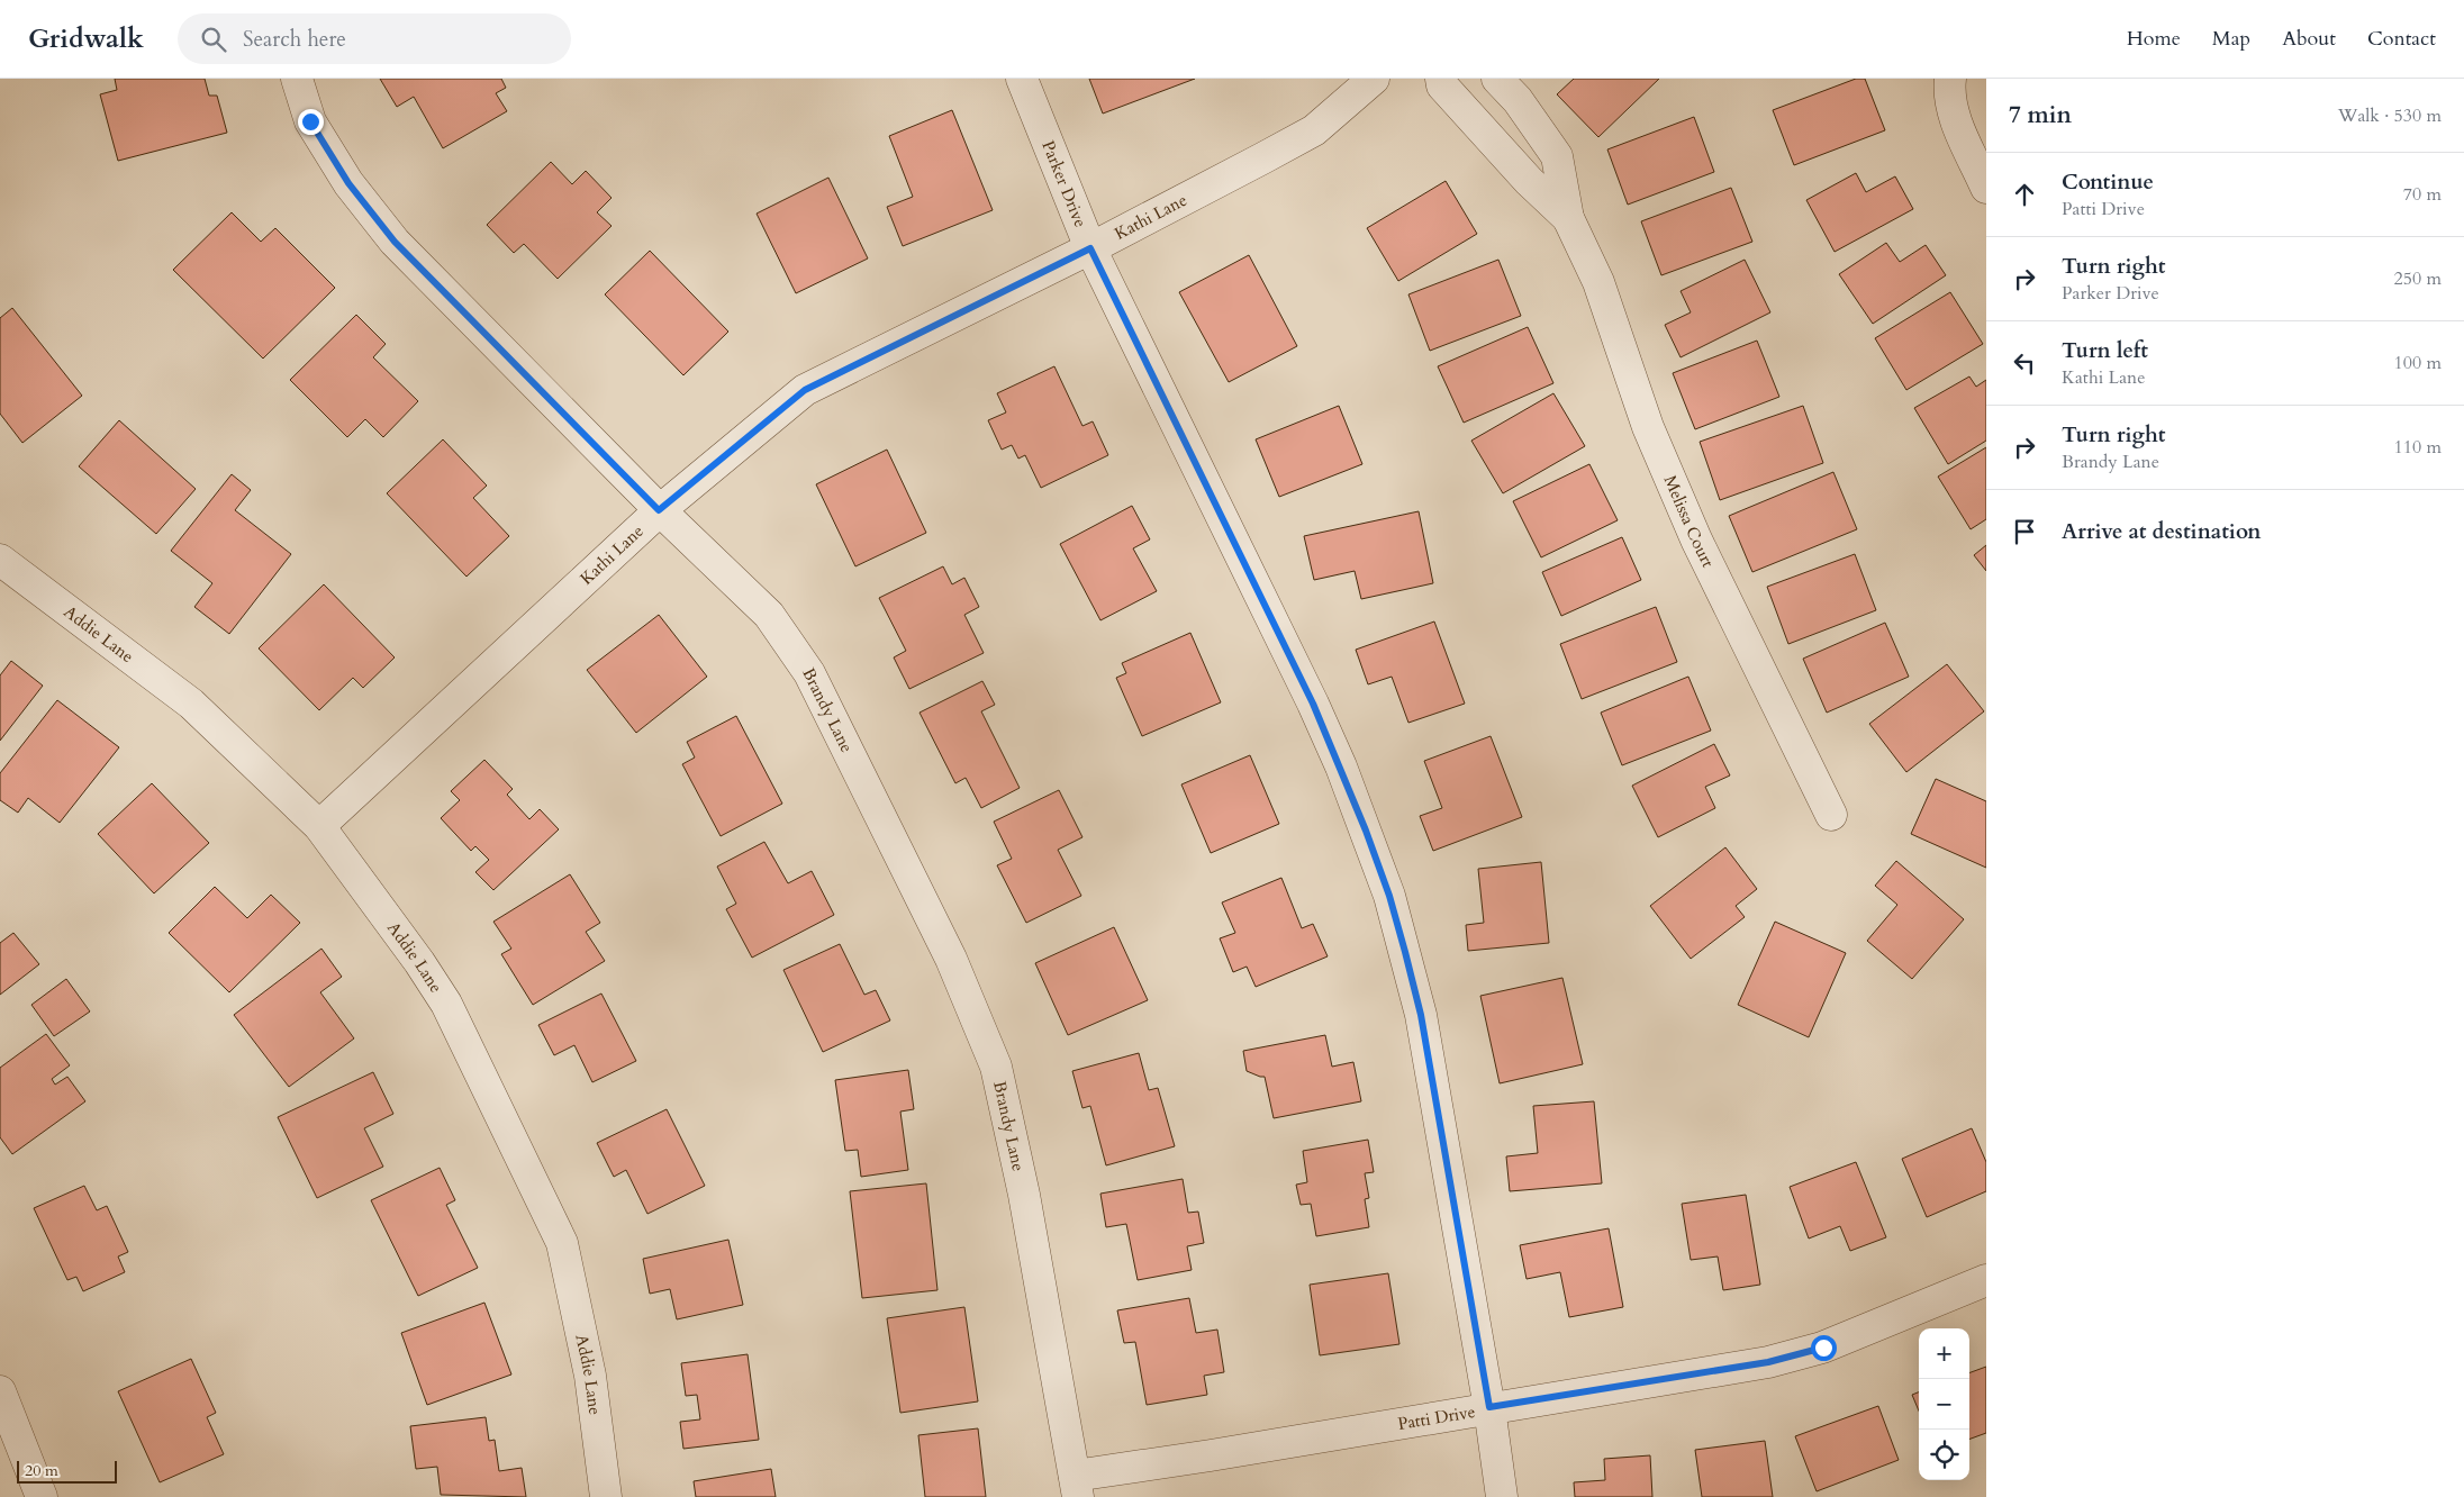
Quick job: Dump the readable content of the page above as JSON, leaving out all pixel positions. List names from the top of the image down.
{
  "streets": {
    "street": [
      "Parker Drive",
      "Kathi Lane",
      "Melissa Court",
      "Addie Lane",
      "Brandy Lane",
      "Patti Drive"
    ]
  },
  "crossings": [
    ["Parker Drive", "Kathi Lane"],
    ["Parker Drive", "Patti Drive"],
    ["Kathi Lane", "Addie Lane"],
    ["Kathi Lane", "Brandy Lane"],
    ["Brandy Lane", "Patti Drive"]
  ],
  "scale_bar": "20 m",
  "page": {
    "header": "Gridwalk",
    "search": "Search here",
    "nav": [
      "Home",
      "Map",
      "About",
      "Contact"
    ],
    "heading": ["7 min", "Walk · 530 m"],
    "list": [
      ["Continue", "Patti Drive", "70 m"],
      ["Turn right", "Parker Drive", "250 m"],
      ["Turn left", "Kathi Lane", "100 m"],
      ["Turn right", "Brandy Lane", "110 m"],
      "Arrive at destination"
    ],
    "map_buttons": ["+", "−"],
    "scale": "20 m"
  }
}
